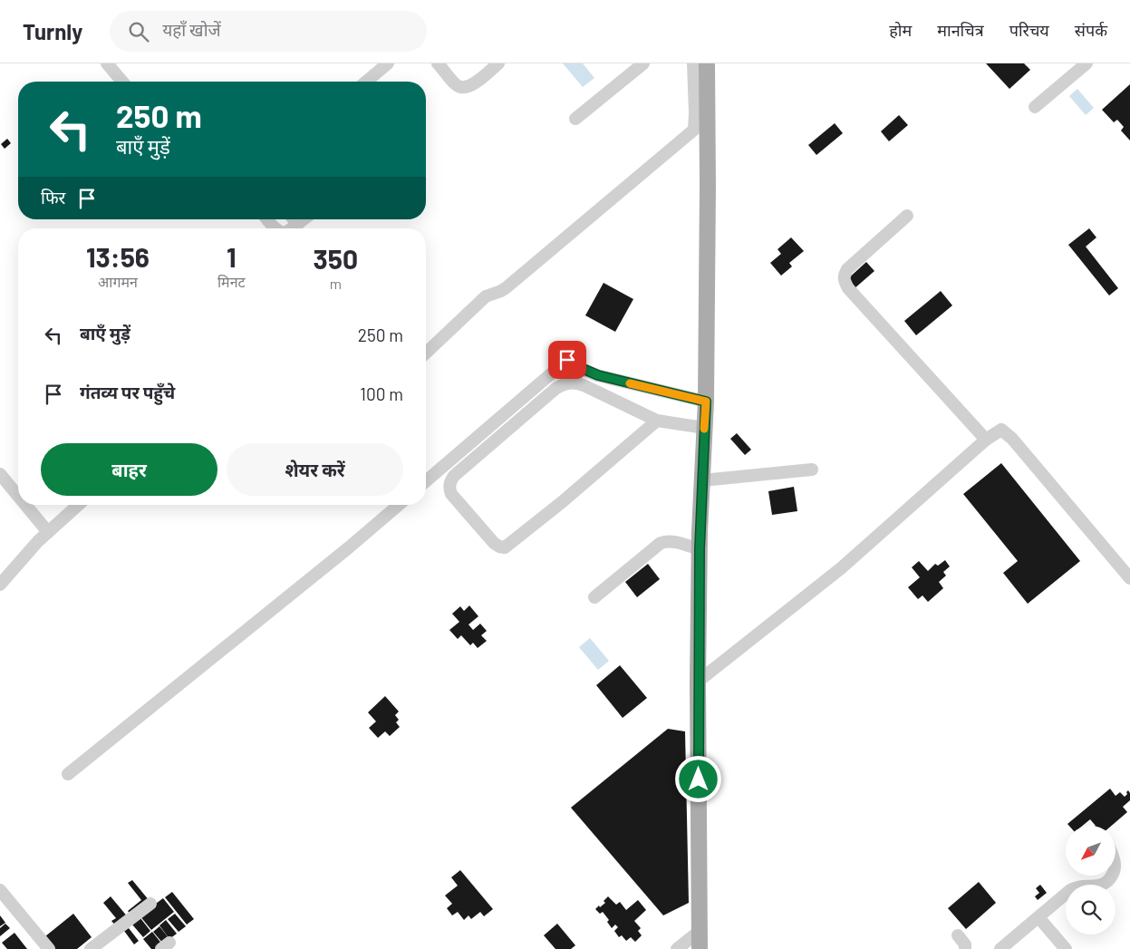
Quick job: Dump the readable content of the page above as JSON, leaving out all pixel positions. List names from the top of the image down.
{
  "north": "bottom left",
  "page": {
    "header": "Turnly",
    "search": "यहाँ खोजें",
    "nav": [
      "होम",
      "मानचित्र",
      "परिचय",
      "संपर्क"
    ],
    "turn": ["250 m", "बाएँ मुड़ें"],
    "then": "फिर",
    "eta": [
      "13:56",
      "आगमन",
      "1",
      "मिनट",
      "350",
      "m"
    ],
    "list": [
      {
        "name": "बाएँ मुड़ें",
        "value": "250 m"
      },
      {
        "name": "गंतव्य पर पहुँचे",
        "value": "100 m"
      }
    ],
    "buttons": ["बाहर", "शेयर करें"]
  }
}
